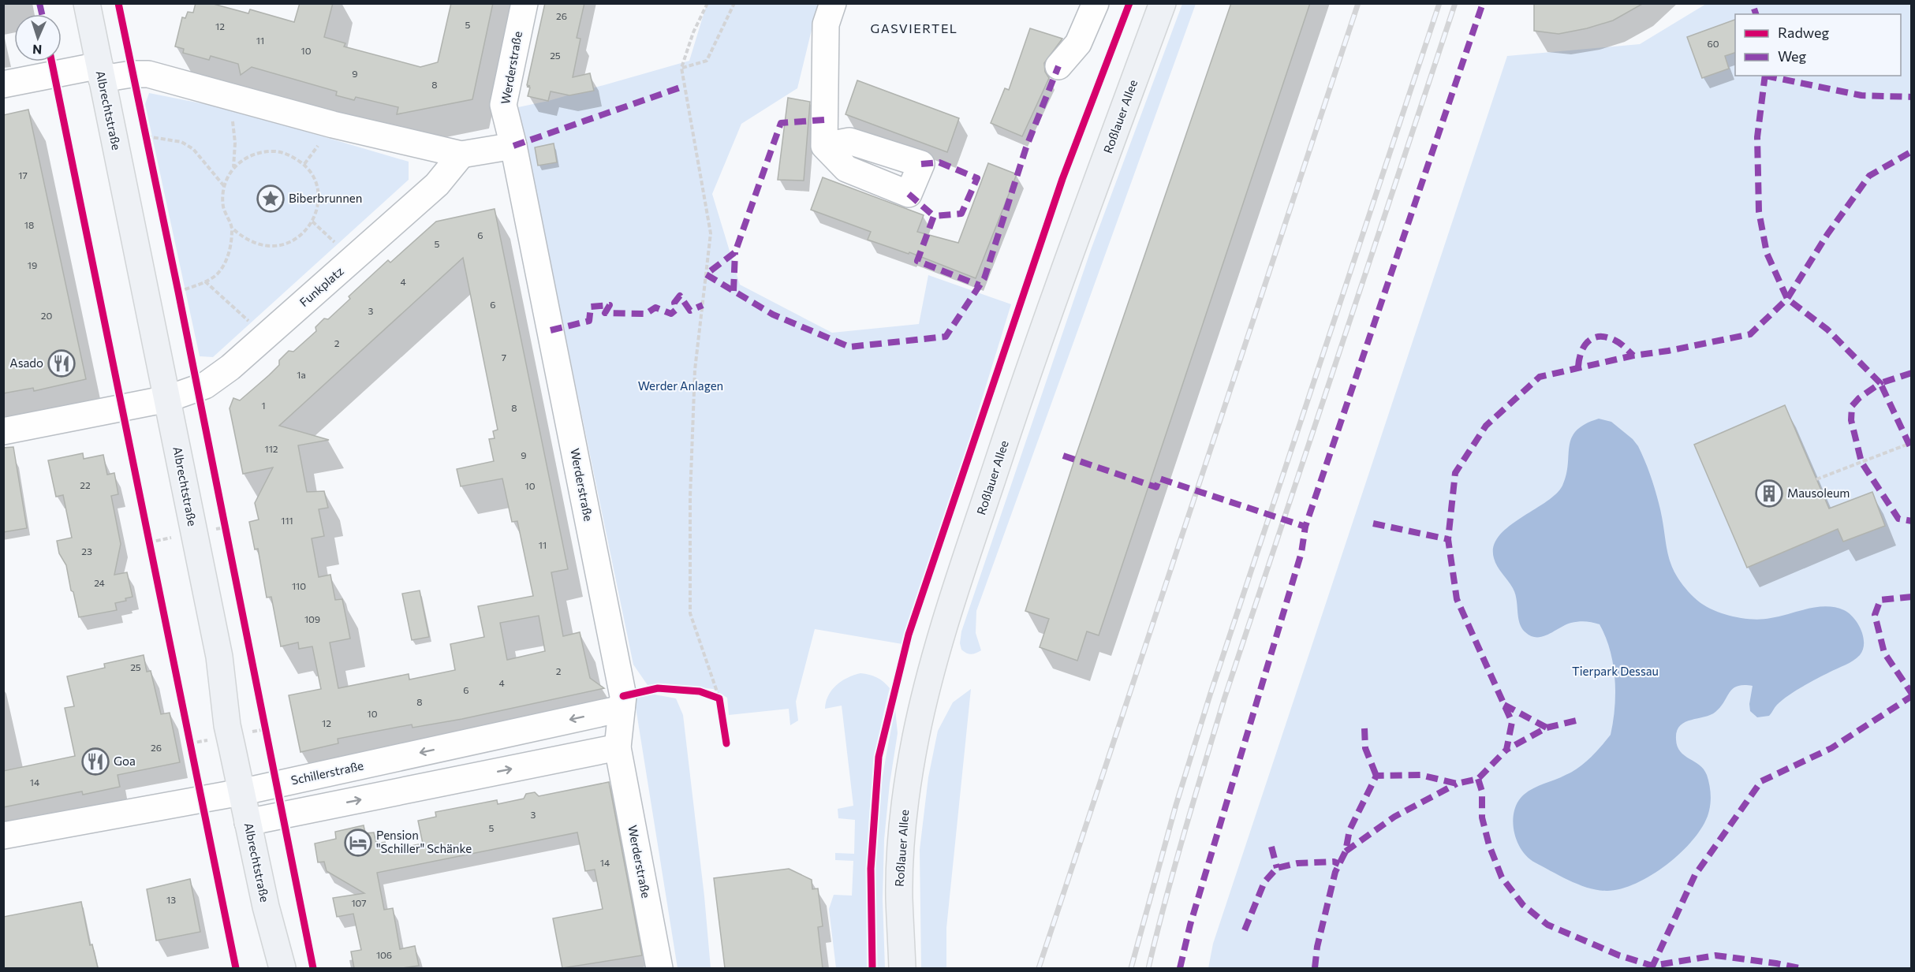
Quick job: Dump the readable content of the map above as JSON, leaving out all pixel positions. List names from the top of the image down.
{
  "streets": {
    "main road": ["Albrechtstraße", "Roßlauer Allee"],
    "street": ["Werderstraße", "Funkplatz", "Schillerstraße"]
  },
  "crossings": [
    ["Werderstraße", "Schillerstraße"],
    ["Albrechtstraße", "Funkplatz"],
    ["Albrechtstraße", "Schillerstraße"]
  ],
  "districts": ["GASVIERTEL"],
  "parks": ["Werder Anlagen", "Tierpark Dessau"],
  "places": {
    "place": ["Biberbrunnen"],
    "restaurant": ["Asado", "Goa"],
    "building": ["Mausoleum"],
    "hotel": ["Pension \"Schiller\" Schänke"]
  },
  "house_numbers": [
    "26",
    "5",
    "12",
    "11",
    "60",
    "10",
    "25",
    "9",
    "8",
    "17",
    "18",
    "6",
    "5",
    "19",
    "4",
    "6",
    "3",
    "20",
    "2",
    "7",
    "1a",
    "1",
    "8",
    "112",
    "9",
    "22",
    "10",
    "111",
    "11",
    "23",
    "24",
    "110",
    "109",
    "25",
    "2",
    "4",
    "6",
    "8",
    "10",
    "12",
    "26",
    "14",
    "3",
    "5",
    "14",
    "13",
    "107",
    "106"
  ],
  "legend": ["Radweg", "Weg"],
  "north": "bottom"
}
